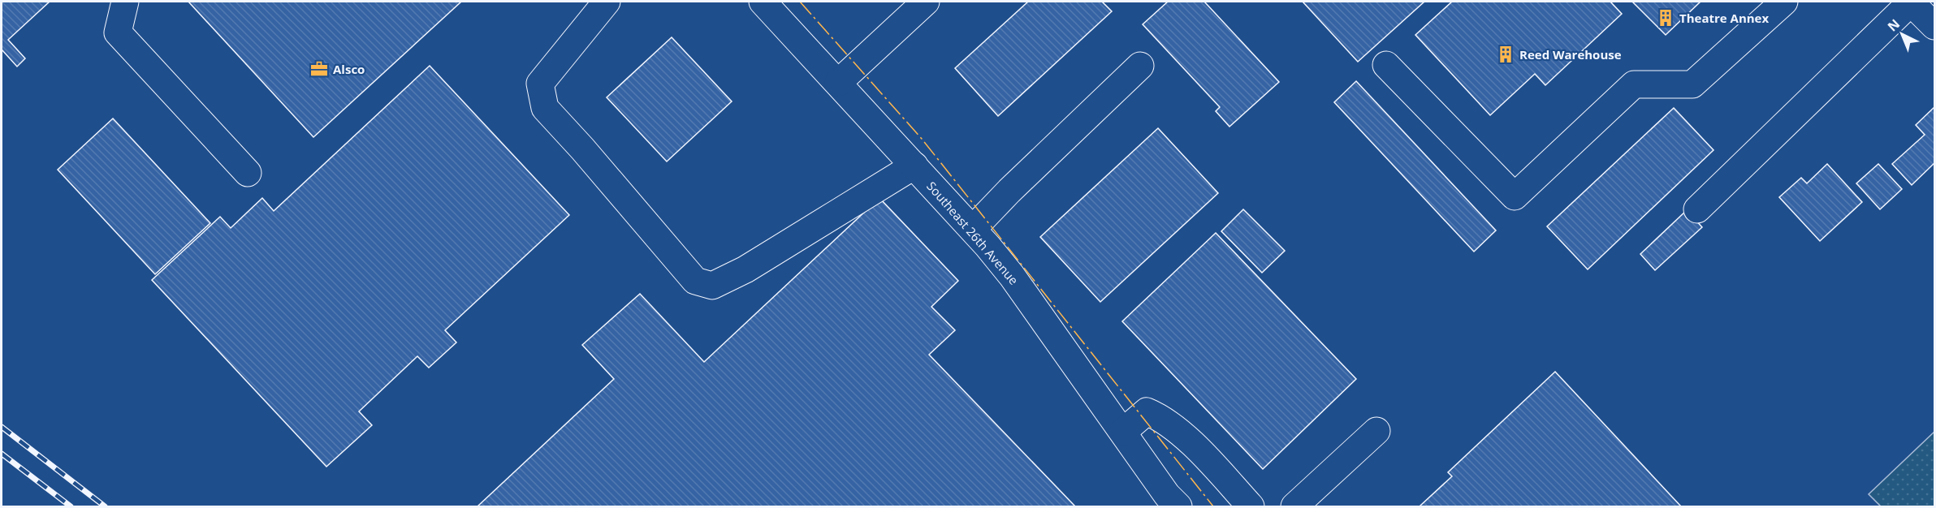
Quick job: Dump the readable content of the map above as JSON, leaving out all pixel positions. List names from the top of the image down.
{
  "streets": {
    "street": ["Southeast 26th Avenue"]
  },
  "places": {
    "building": ["Theatre Annex", "Reed Warehouse"],
    "office": ["Alsco"]
  },
  "north": "top left"
}
